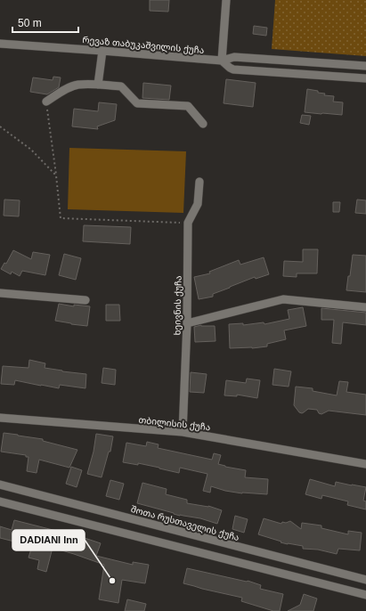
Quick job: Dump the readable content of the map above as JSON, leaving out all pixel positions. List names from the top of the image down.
{
  "streets": {
    "street": [
      "რევაზ თაბუკაშვილის ქუჩა",
      "ხეივნის ქუჩა",
      "თბილისის ქუჩა",
      "შოთა რუსთაველის ქუჩა"
    ]
  },
  "crossings": [
    ["ხეივნის ქუჩა", "თბილისის ქუჩა"]
  ],
  "places": ["DADIANI Inn"],
  "scale_bar": "50 m"
}
